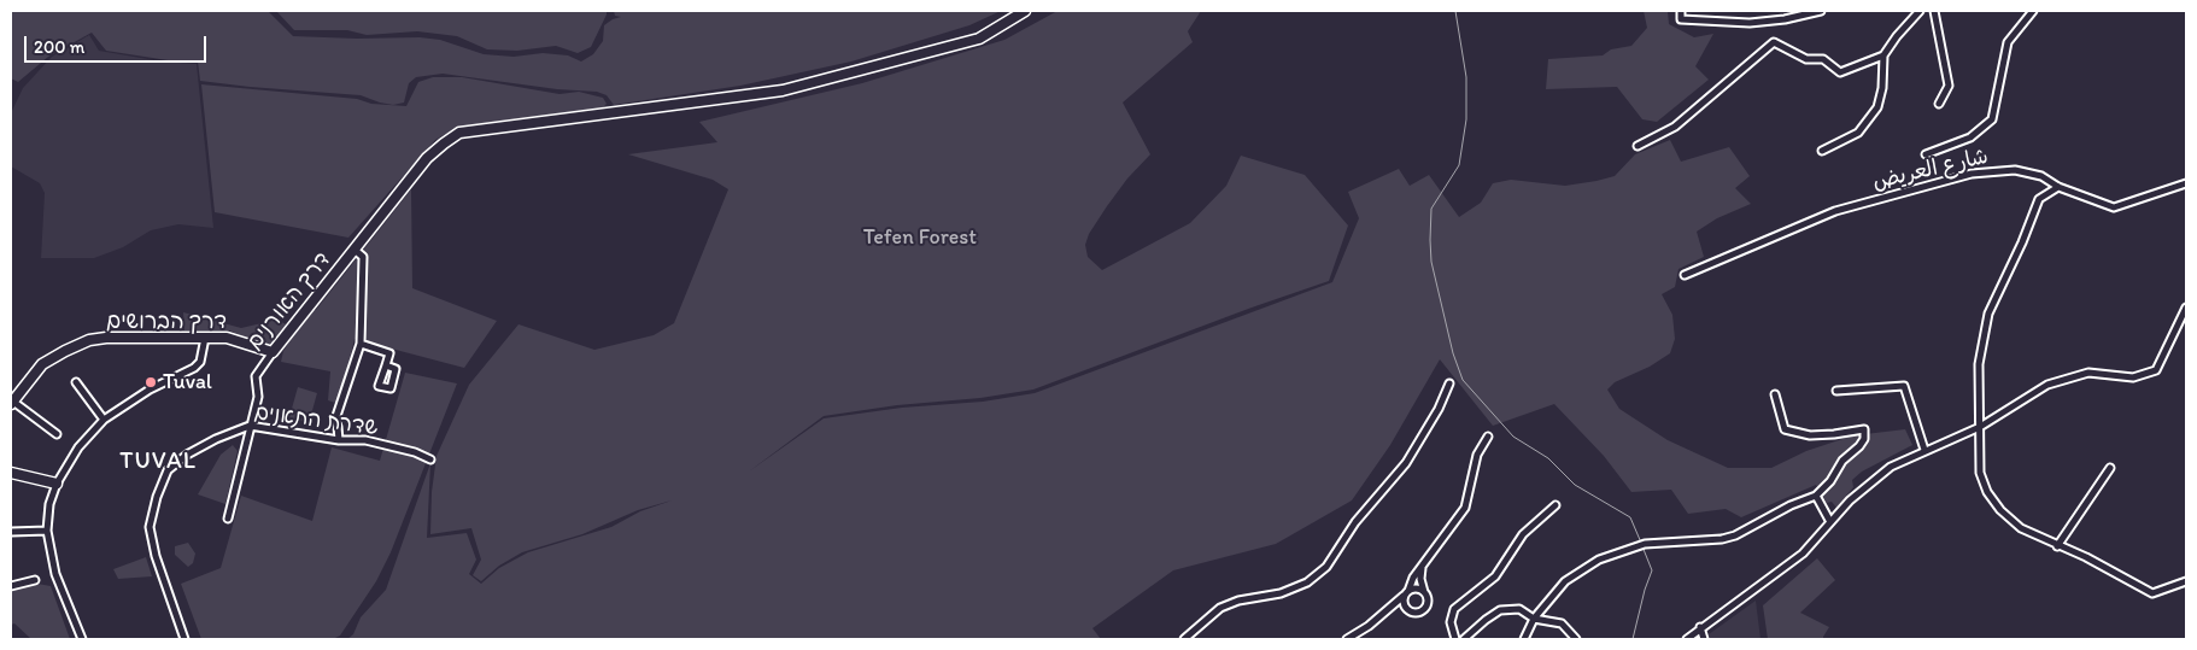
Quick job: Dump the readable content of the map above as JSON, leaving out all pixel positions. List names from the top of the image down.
{
  "streets": {
    "main road": ["דרך האורנים", "דרך הברושים"],
    "street": ["شارع العريض", "שדרת התאנים"]
  },
  "crossings": [
    ["דרך האורנים", "דרך הברושים"],
    ["דרך האורנים", "שדרת התאנים"]
  ],
  "districts": ["TUVAL"],
  "parks": ["Tefen Forest"],
  "places": ["Tuval"],
  "scale_bar": "200 m"
}
